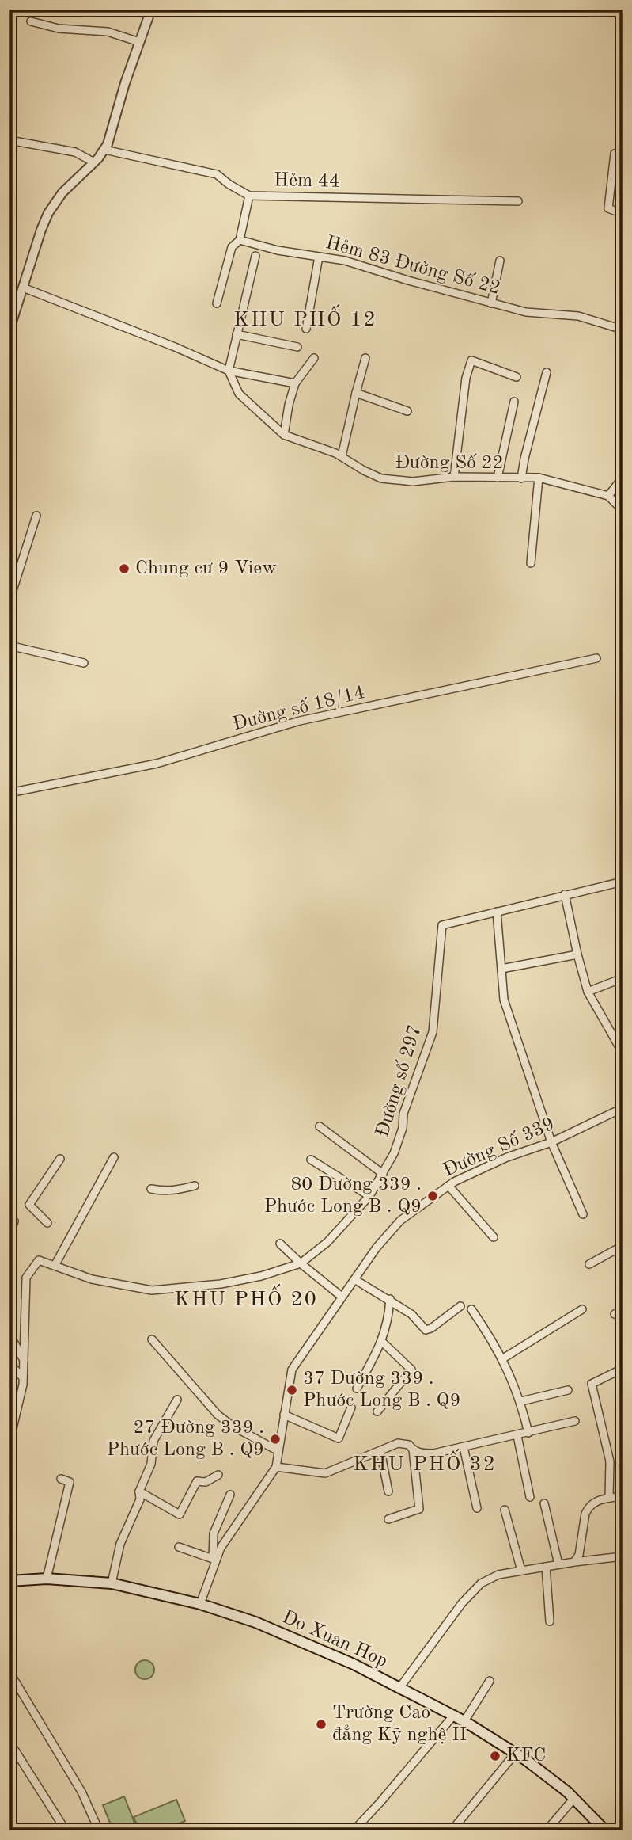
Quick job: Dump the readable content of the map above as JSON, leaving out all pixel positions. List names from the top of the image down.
{
  "streets": {
    "main road": ["Do Xuan Hop"],
    "street": [
      "Hẻm 44",
      "Hẻm 83 Đường Số 22",
      "Đường Số 22",
      "Đường số 18/14",
      "Đường số 297",
      "Đường Số 339"
    ]
  },
  "crossings": [
    ["Đường Số 339", "Do Xuan Hop"]
  ],
  "districts": ["KHU PHỐ 12", "KHU PHỐ 20", "KHU PHỐ 32"],
  "places": [
    "Chung cư 9 View",
    "80 Đường 339 . Phước Long B . Q9",
    "37 Đường 339 . Phước Long B . Q9",
    "27 Đường 339 . Phước Long B . Q9",
    "Trường Cao đẳng Kỹ nghệ II",
    "KFC"
  ]
}
